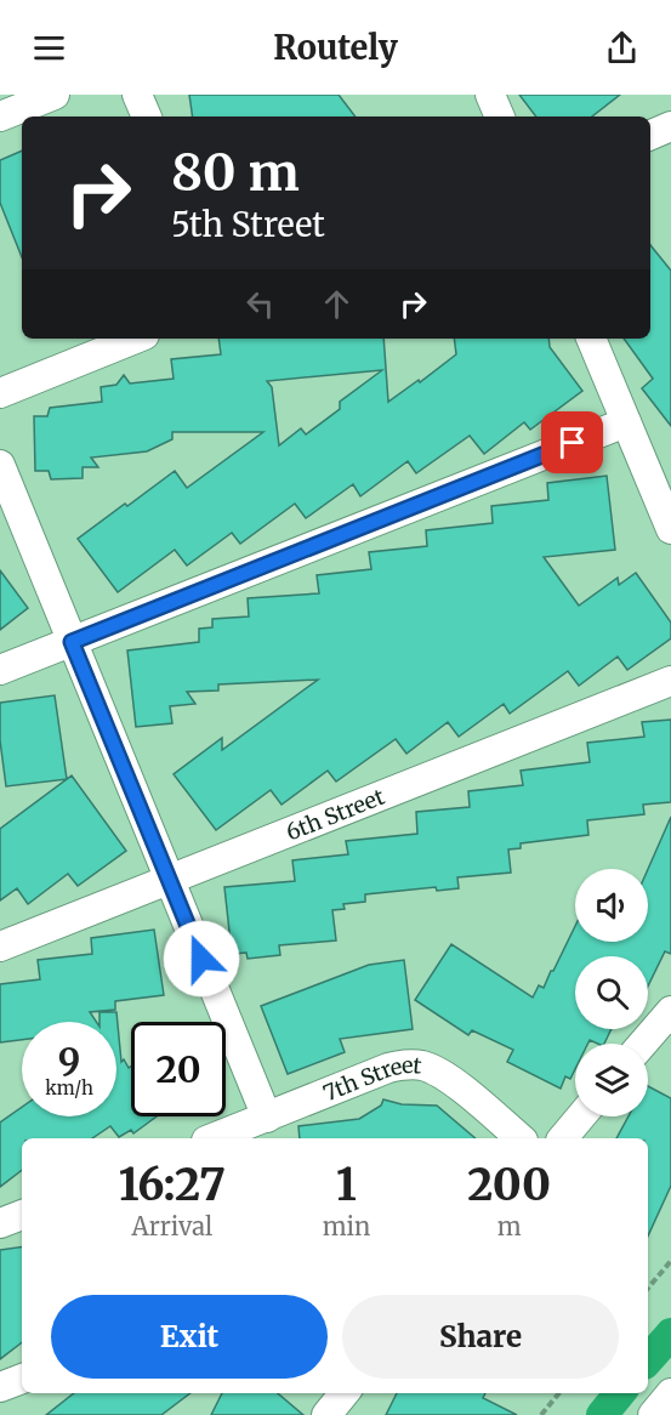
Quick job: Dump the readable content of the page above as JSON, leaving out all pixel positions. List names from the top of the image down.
{
  "streets": {
    "lane": ["6th Street", "7th Street"]
  },
  "page": {
    "header": "Routely",
    "turn": ["80 m", "5th Street"],
    "speed": "9 km/h",
    "limit": "20",
    "eta": [
      "16:27",
      "Arrival",
      "1",
      "min",
      "200",
      "m"
    ],
    "buttons": ["Exit", "Share"]
  }
}
